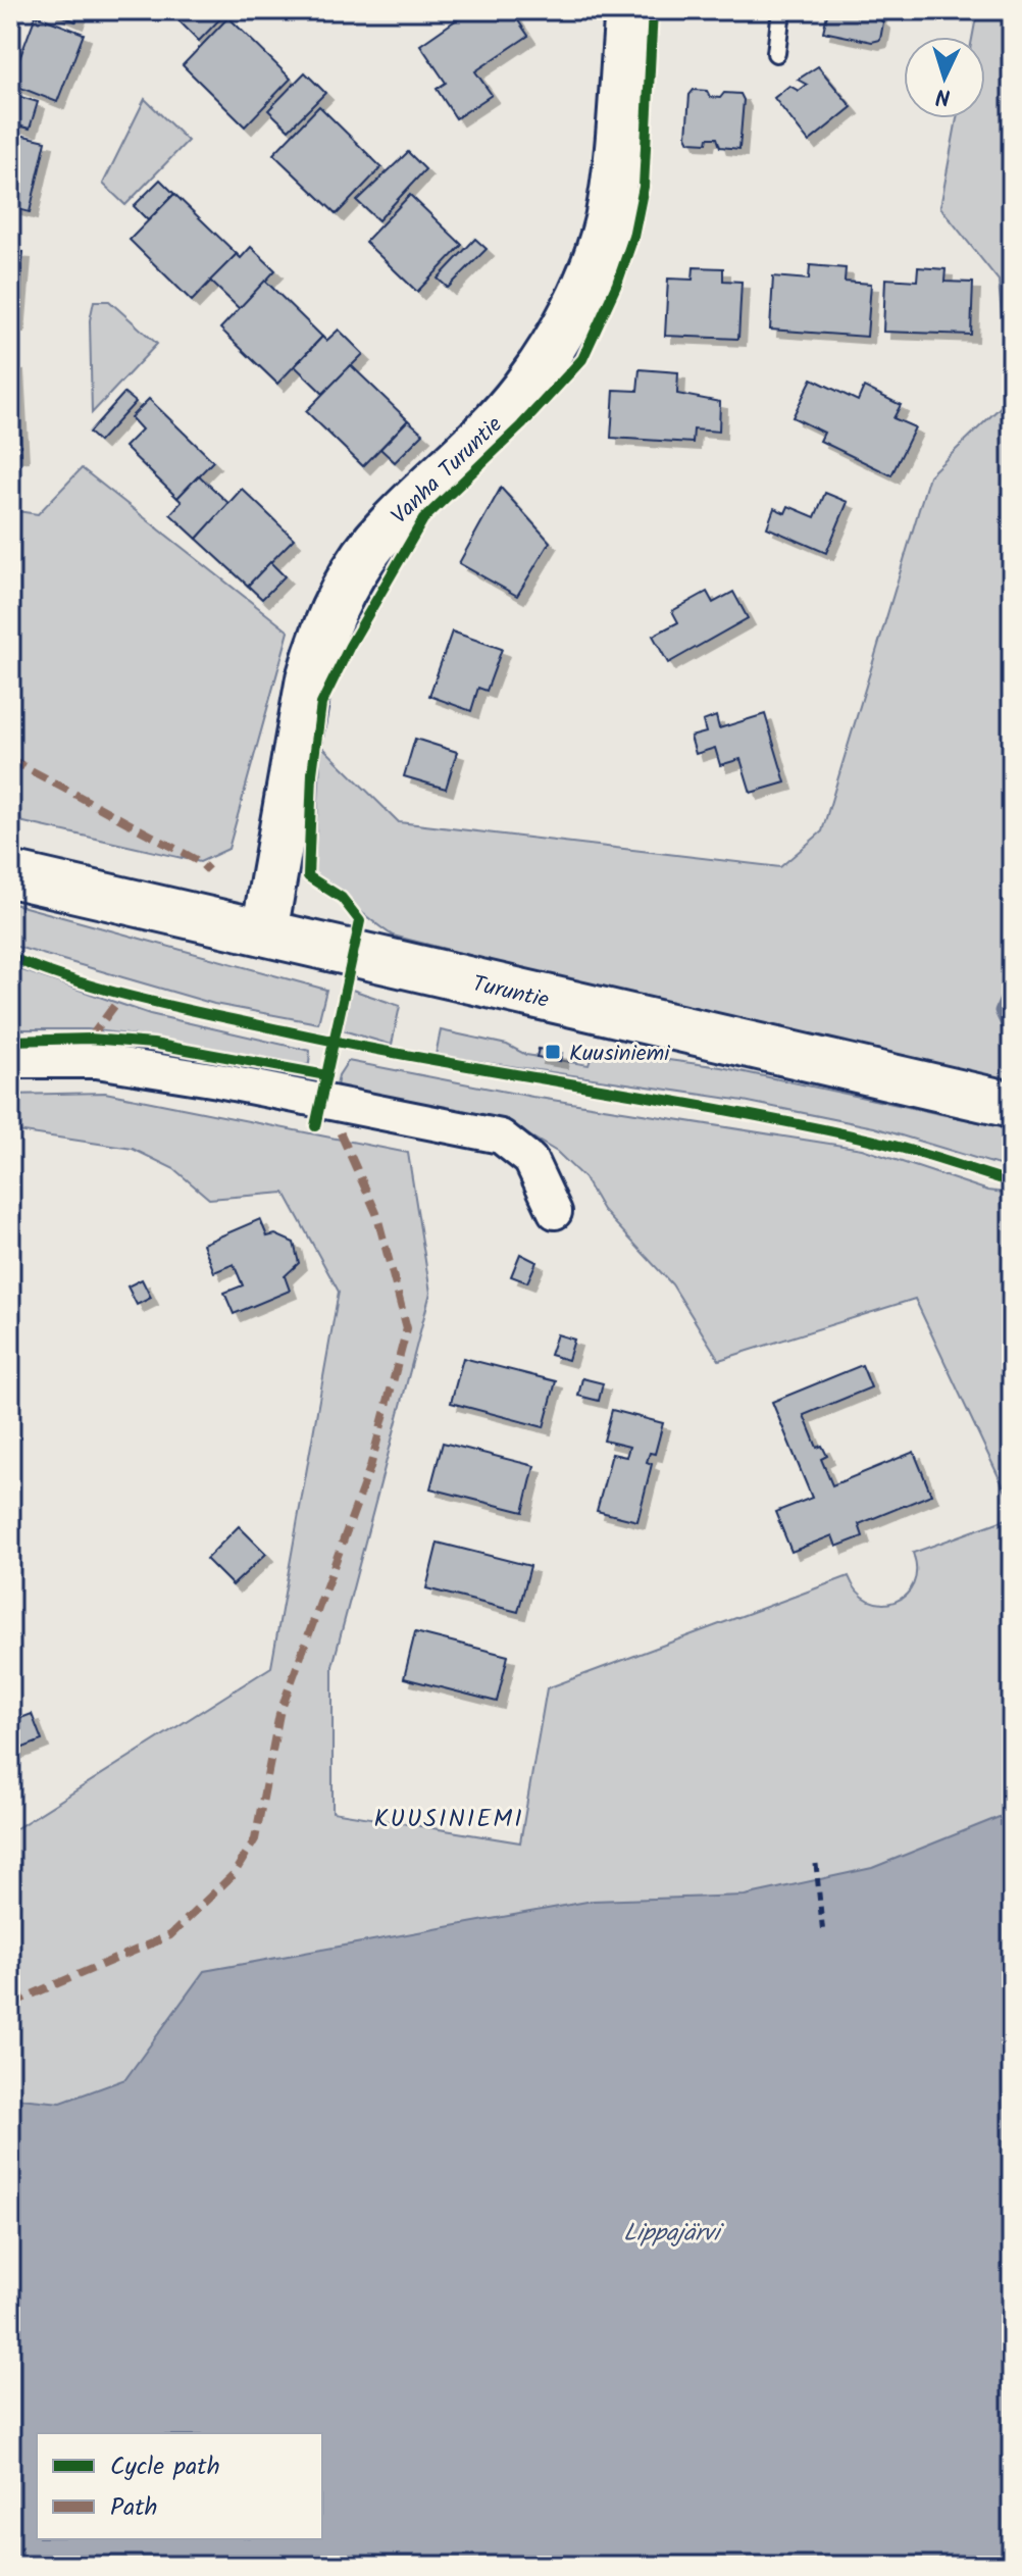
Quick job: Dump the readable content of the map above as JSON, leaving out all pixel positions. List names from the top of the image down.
{
  "streets": {
    "main road": ["Vanha Turuntie", "Turuntie"]
  },
  "crossings": [
    ["Vanha Turuntie", "Turuntie"]
  ],
  "districts": ["KUUSINIEMI"],
  "water": ["Lippajärvi"],
  "places": {
    "transit": ["Kuusiniemi"]
  },
  "legend": ["Cycle path", "Path"],
  "north": "bottom"
}
